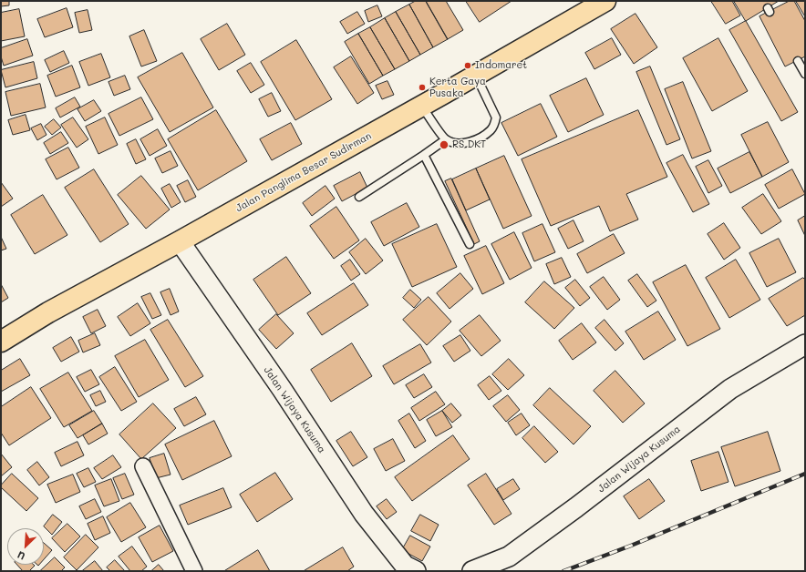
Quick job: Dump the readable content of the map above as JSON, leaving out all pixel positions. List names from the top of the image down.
{
  "streets": {
    "main road": ["Jalan Panglima Besar Sudirman"],
    "street": ["Jalan Wijaya Kusuma"]
  },
  "crossings": [
    ["Jalan Panglima Besar Sudirman", "Jalan Wijaya Kusuma"]
  ],
  "places": ["Indomaret", "Kerta Gaya Pusaka", "RS DKT"],
  "north": "bottom left"
}
